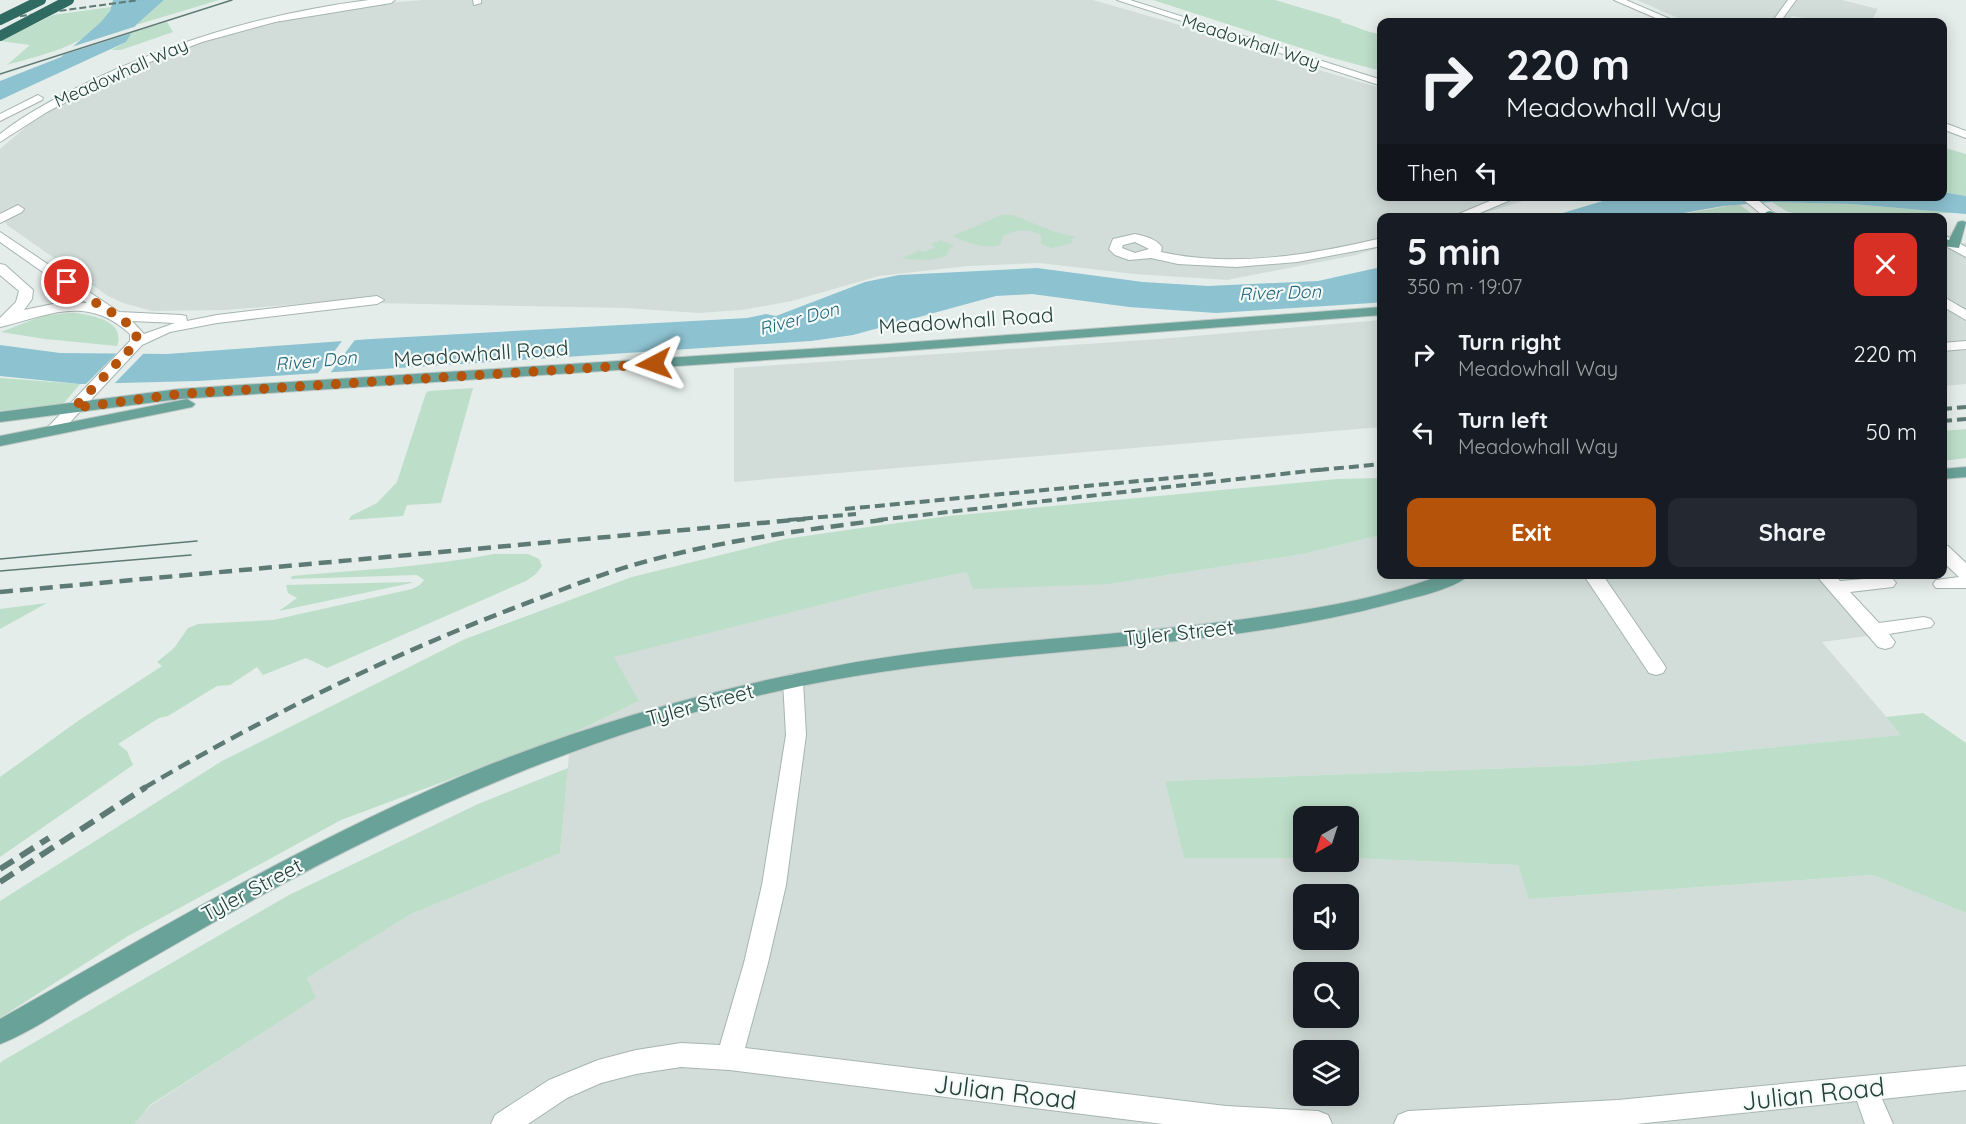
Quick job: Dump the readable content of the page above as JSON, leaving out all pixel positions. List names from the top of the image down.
{
  "streets": {
    "main road": ["Meadowhall Road", "Tyler Street"],
    "street": ["Meadowhall Way", "Julian Road"]
  },
  "water": ["River Don"],
  "north": "bottom left",
  "page": {
    "turn": ["220 m", "Meadowhall Way"],
    "then": "Then",
    "heading": ["5 min", "350 m · 19:07"],
    "list": [
      {
        "name": "Turn right",
        "note": "Meadowhall Way",
        "value": "220 m"
      },
      {
        "name": "Turn left",
        "note": "Meadowhall Way",
        "value": "50 m"
      }
    ],
    "buttons": ["Exit", "Share"]
  }
}
